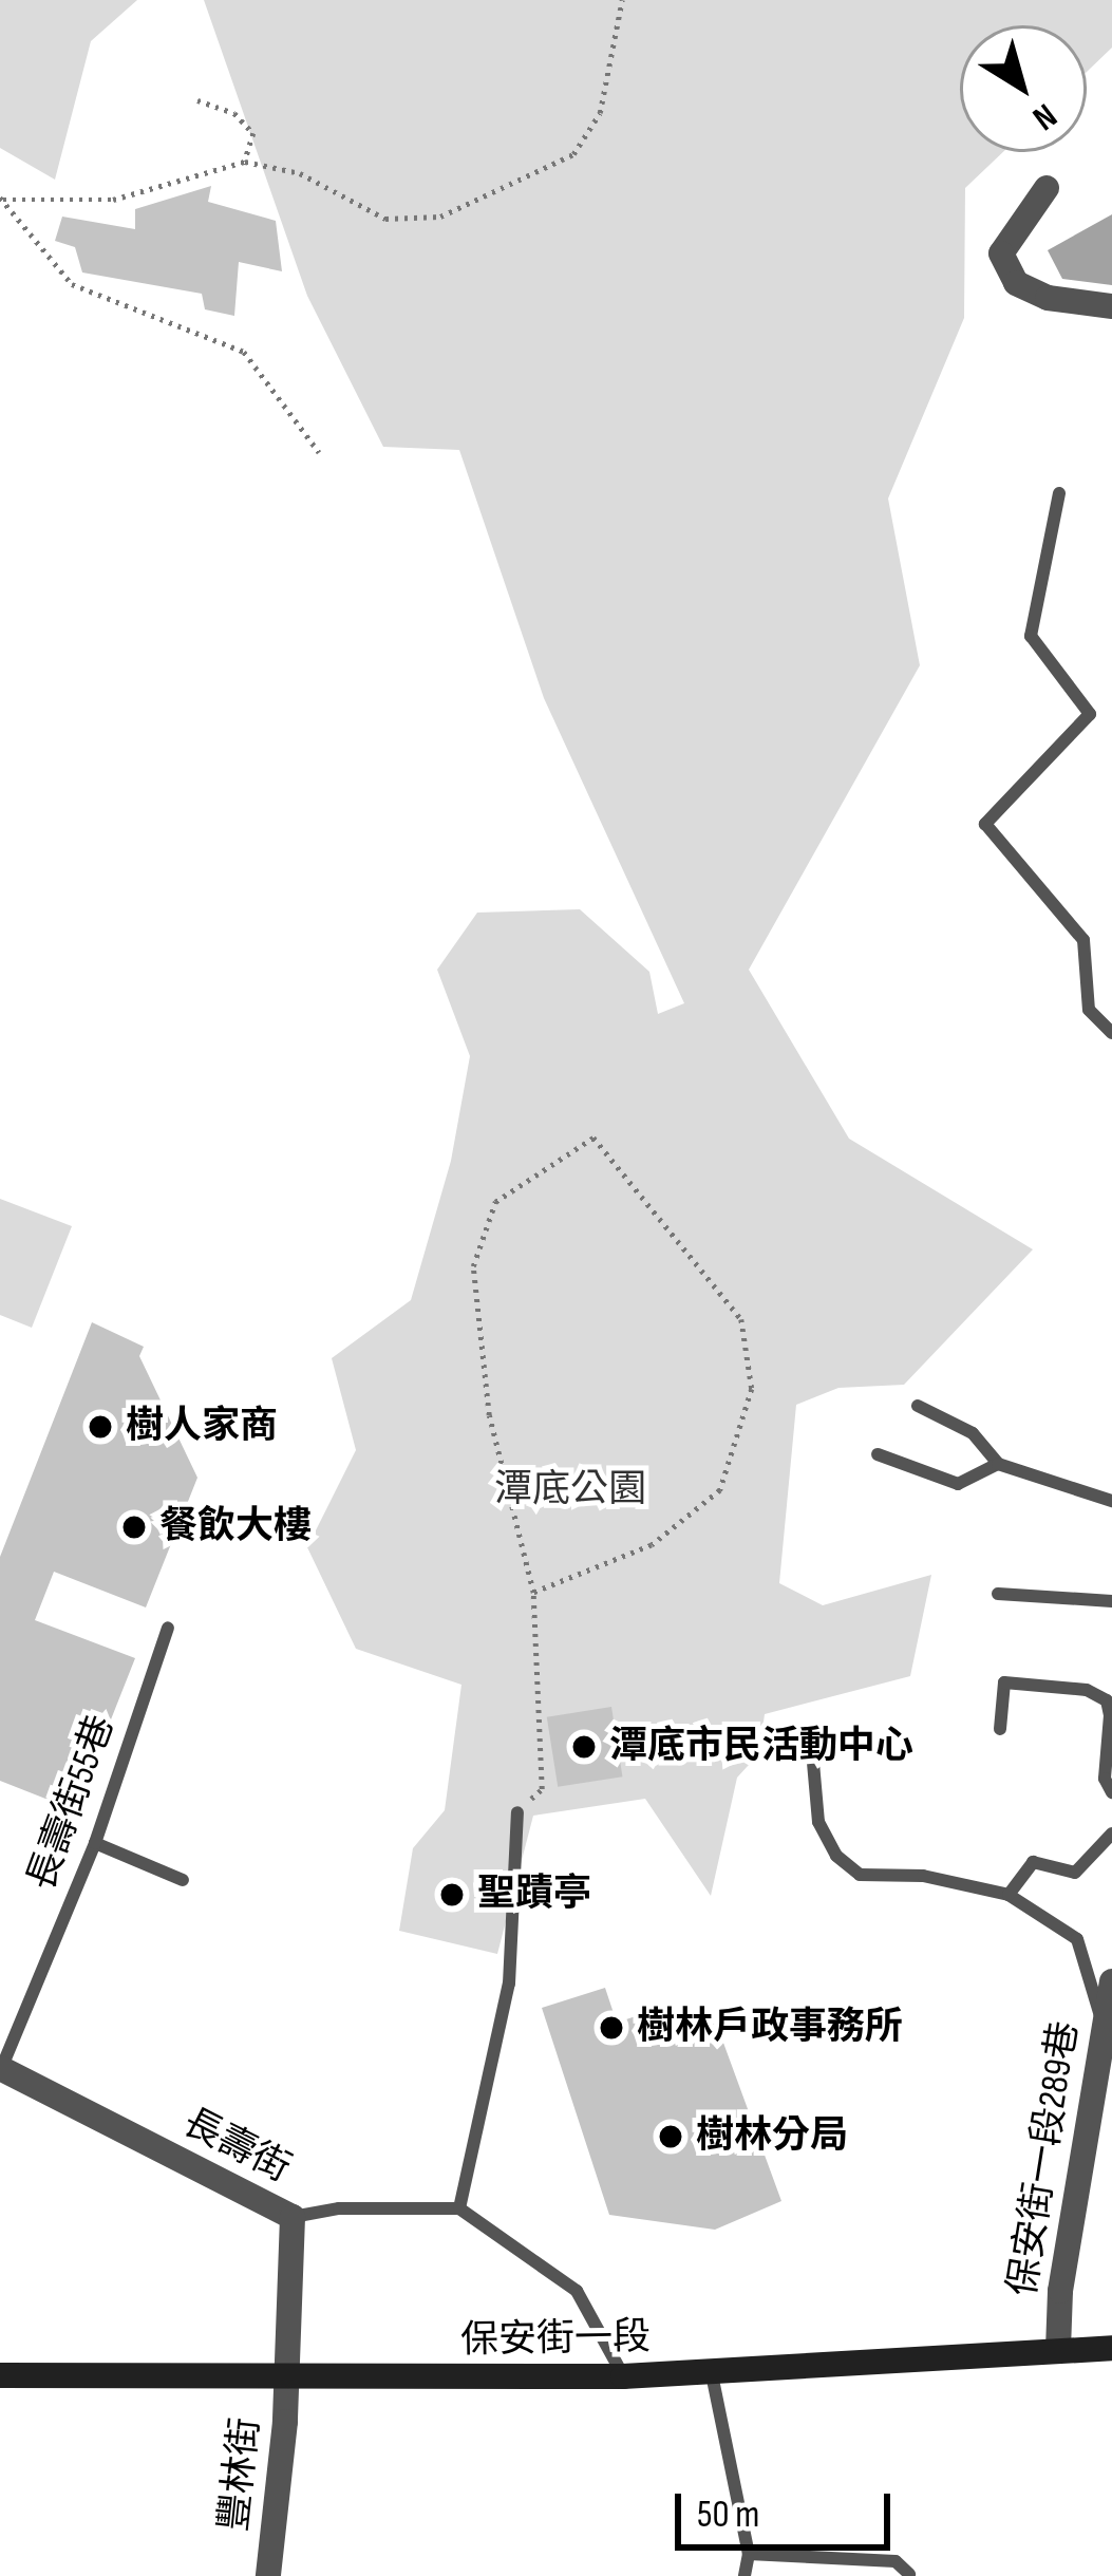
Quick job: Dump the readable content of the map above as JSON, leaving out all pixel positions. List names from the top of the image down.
{
  "streets": {
    "street": [
      "長壽街",
      "保安街一段289巷",
      "保安街一段",
      "豐林街"
    ],
    "lane": ["長壽街55巷"]
  },
  "crossings": [
    ["長壽街55巷", "長壽街"],
    ["長壽街", "保安街一段"],
    ["長壽街", "豐林街"],
    ["保安街一段289巷", "保安街一段"],
    ["保安街一段", "豐林街"]
  ],
  "parks": ["潭底公園"],
  "places": [
    "樹人家商",
    "餐飲大樓",
    "潭底市民活動中心",
    "聖蹟亭",
    "樹林戶政事務所",
    "樹林分局"
  ],
  "scale_bar": "50 m",
  "north": "bottom right"
}
